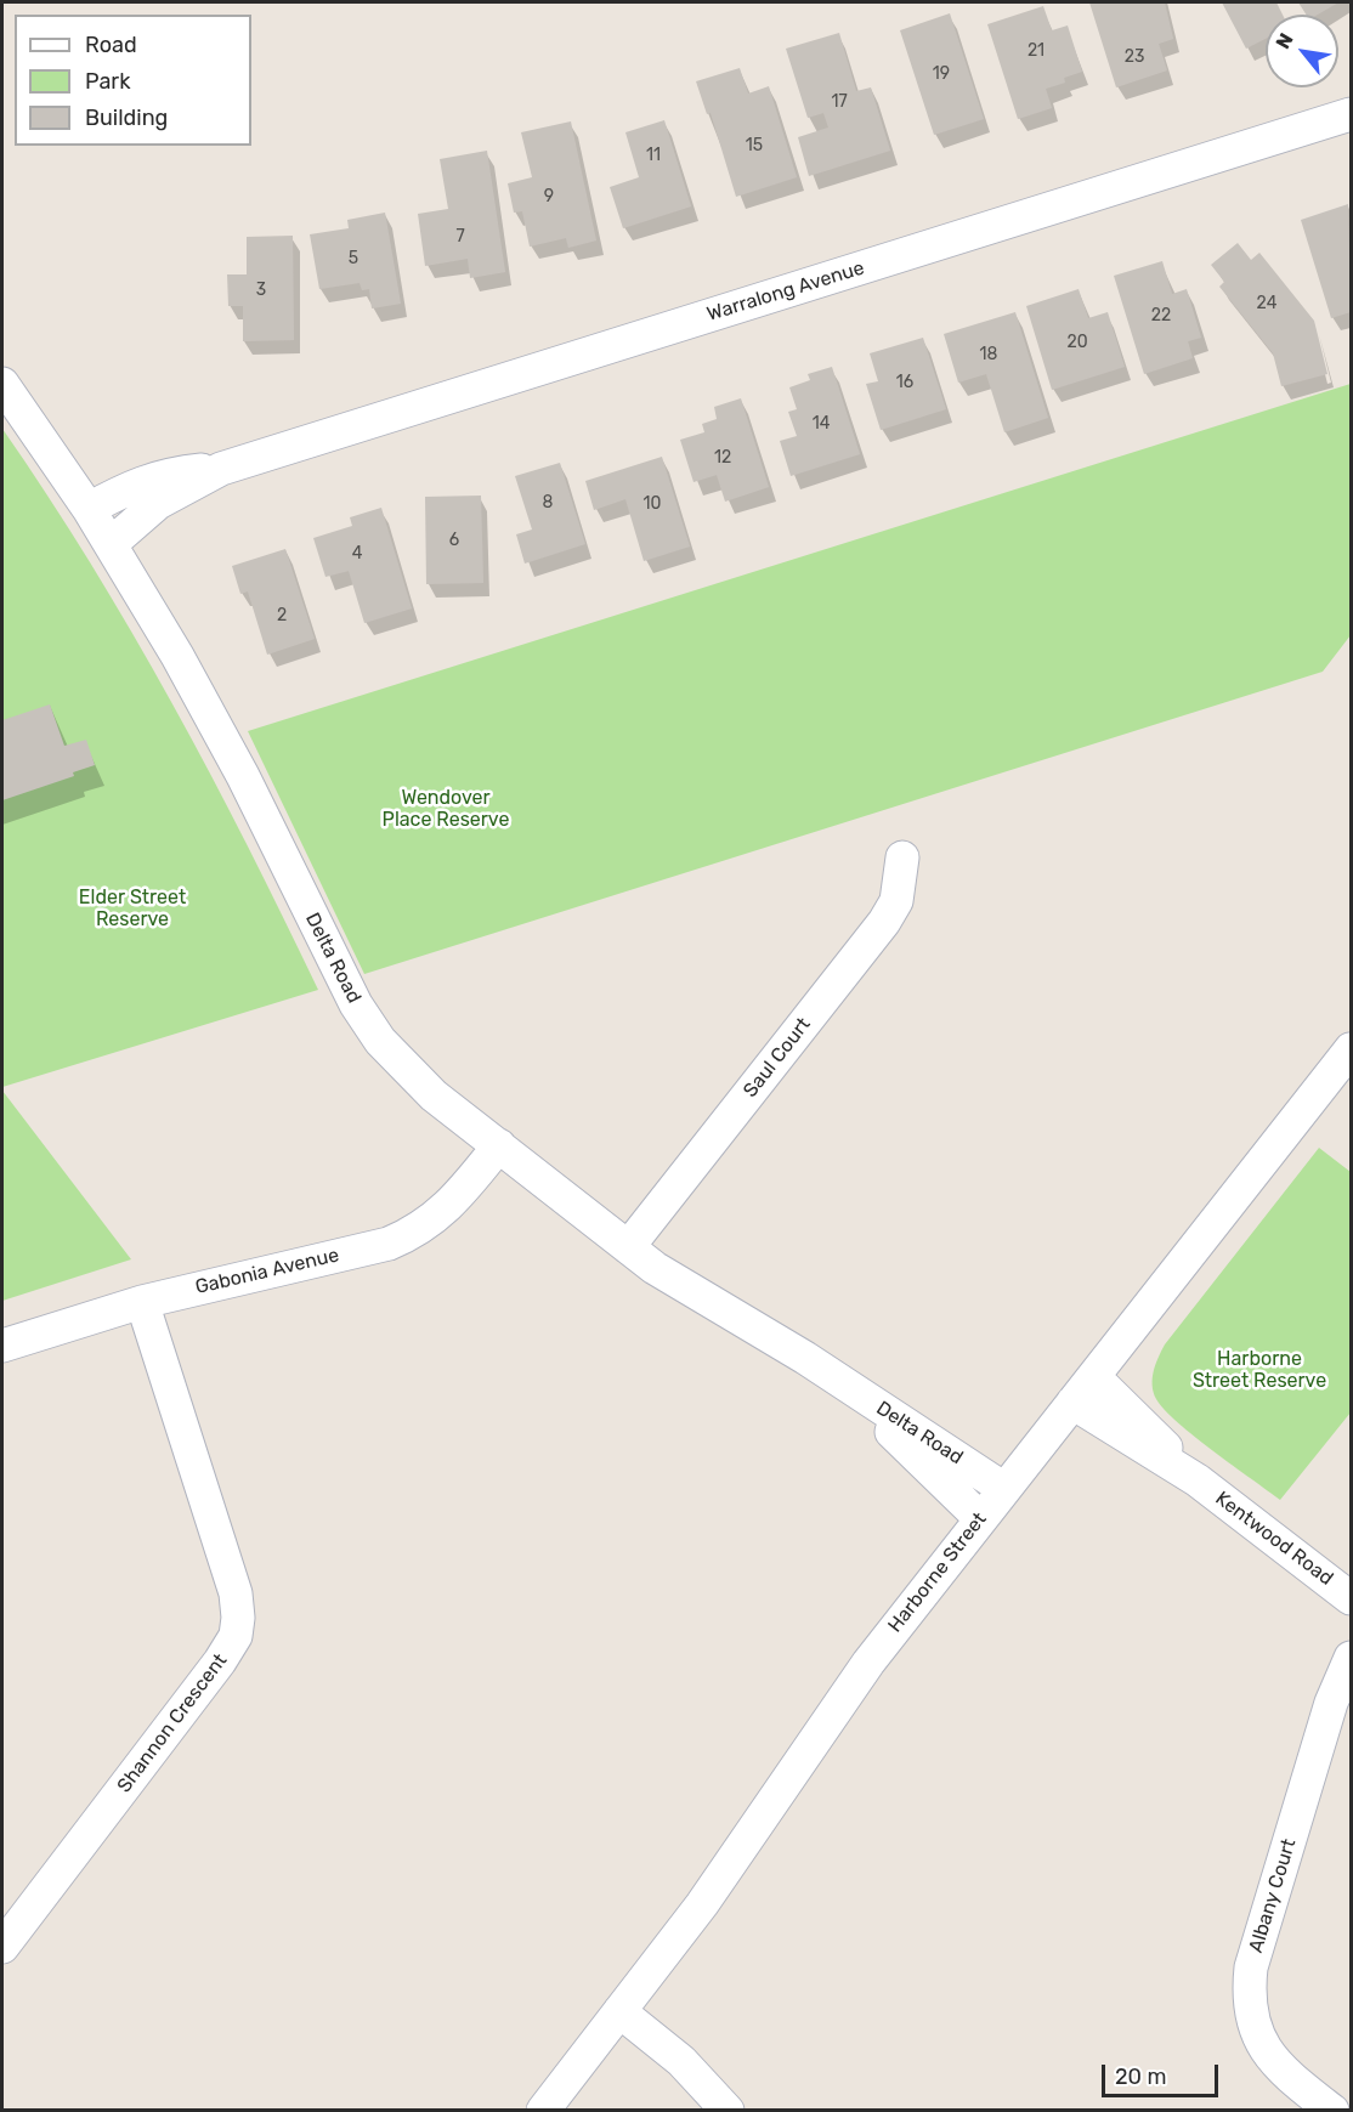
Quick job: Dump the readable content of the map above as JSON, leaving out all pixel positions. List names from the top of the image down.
{
  "streets": {
    "street": [
      "Warralong Avenue",
      "Delta Road",
      "Saul Court",
      "Gabonia Avenue",
      "Kentwood Road",
      "Harborne Street",
      "Shannon Crescent",
      "Albany Court"
    ]
  },
  "crossings": [
    ["Warralong Avenue", "Delta Road"],
    ["Delta Road", "Saul Court"],
    ["Delta Road", "Gabonia Avenue"],
    ["Delta Road", "Harborne Street"],
    ["Gabonia Avenue", "Shannon Crescent"],
    ["Kentwood Road", "Harborne Street"]
  ],
  "parks": ["Wendover Place Reserve", "Elder Street Reserve", "Harborne Street Reserve"],
  "house_numbers": [
    "21",
    "23",
    "19",
    "17",
    "15",
    "11",
    "9",
    "7",
    "5",
    "3",
    "24",
    "22",
    "20",
    "18",
    "16",
    "14",
    "12",
    "8",
    "10",
    "6",
    "4",
    "2"
  ],
  "legend": ["Road", "Park", "Building"],
  "scale_bar": "20 m",
  "north": "top left"
}
